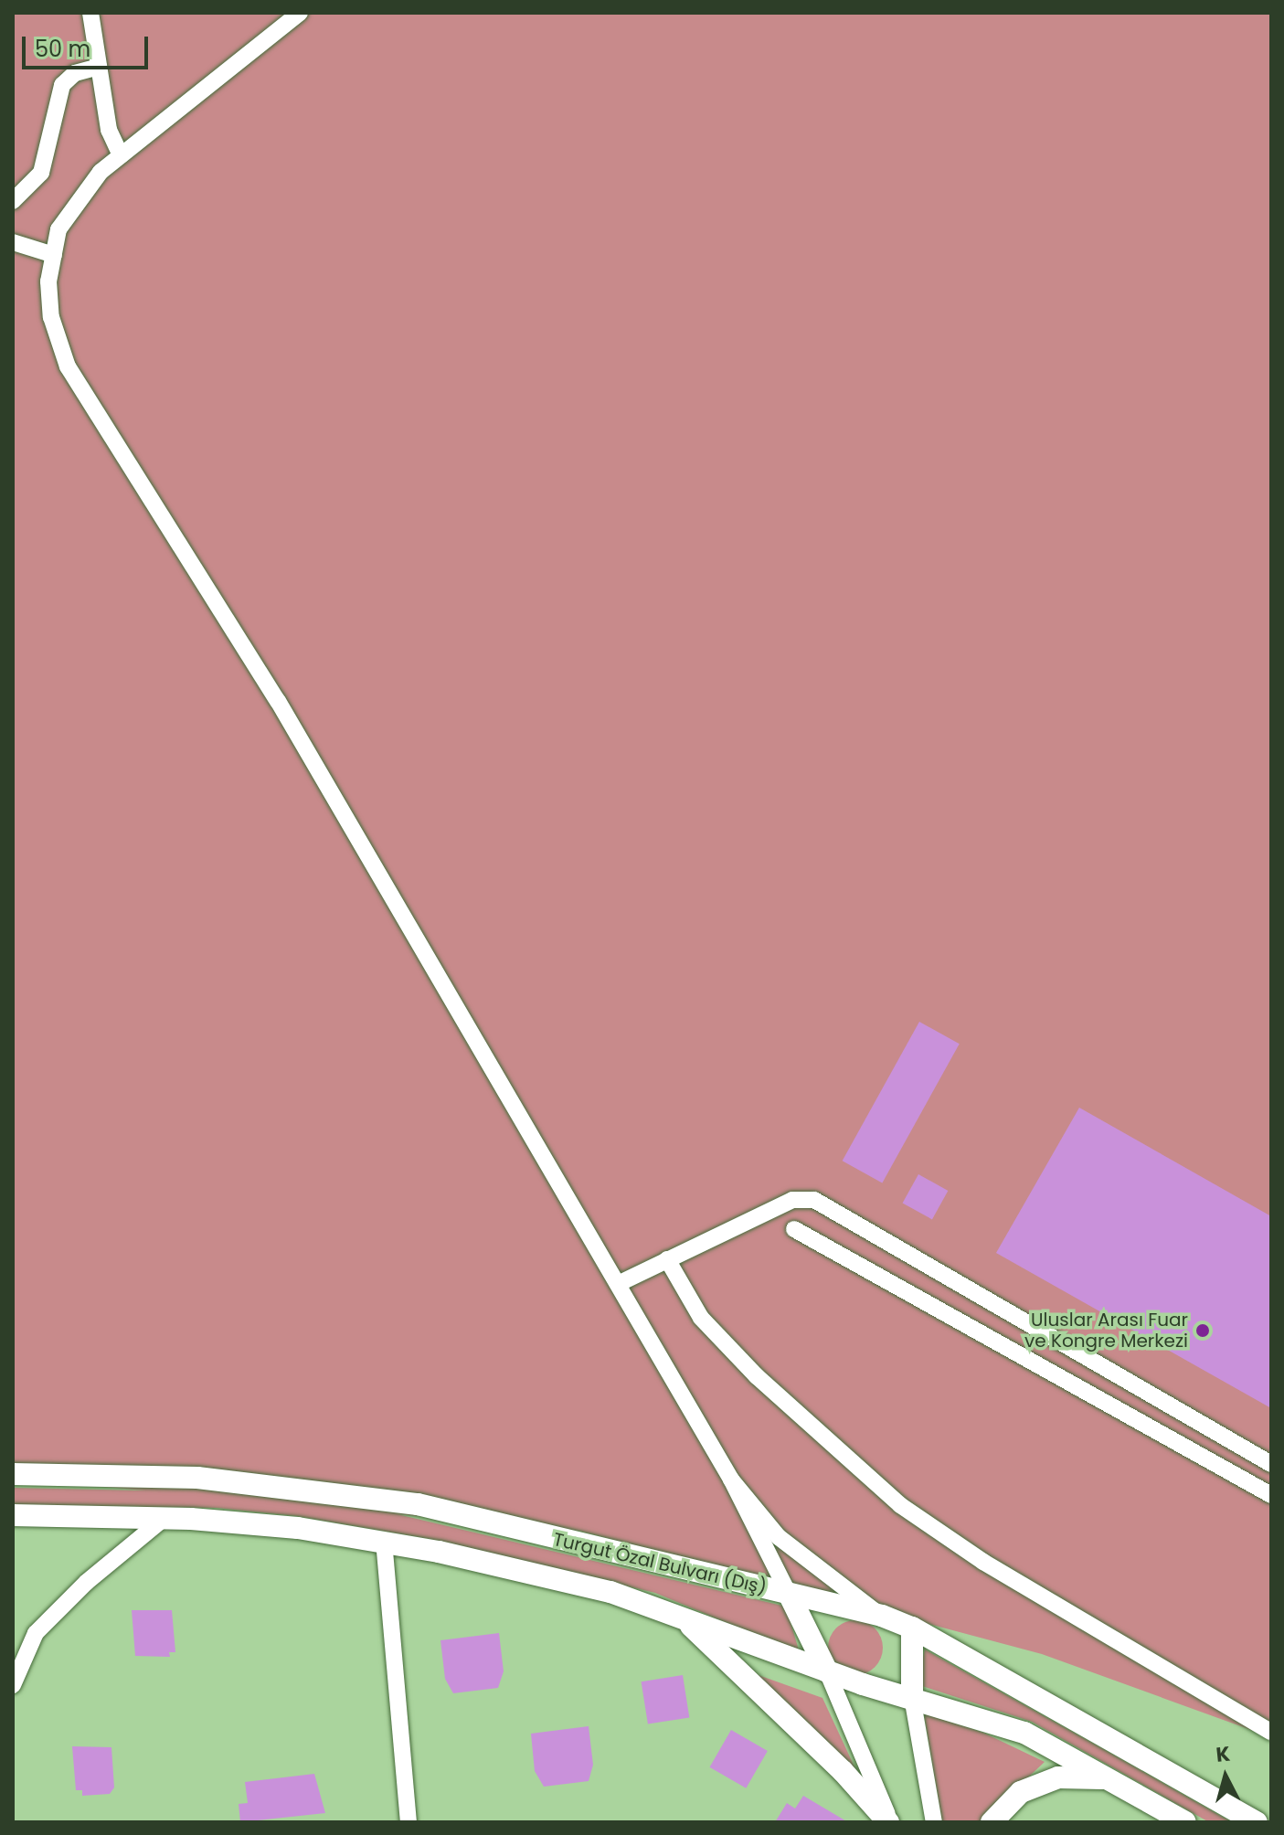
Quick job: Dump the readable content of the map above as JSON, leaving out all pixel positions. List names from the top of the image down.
{
  "streets": {
    "main road": ["Turgut Özal Bulvarı (Dış)"]
  },
  "places": ["Uluslar Arası Fuar ve Kongre Merkezi"],
  "scale_bar": "50 m",
  "north": "top"
}
